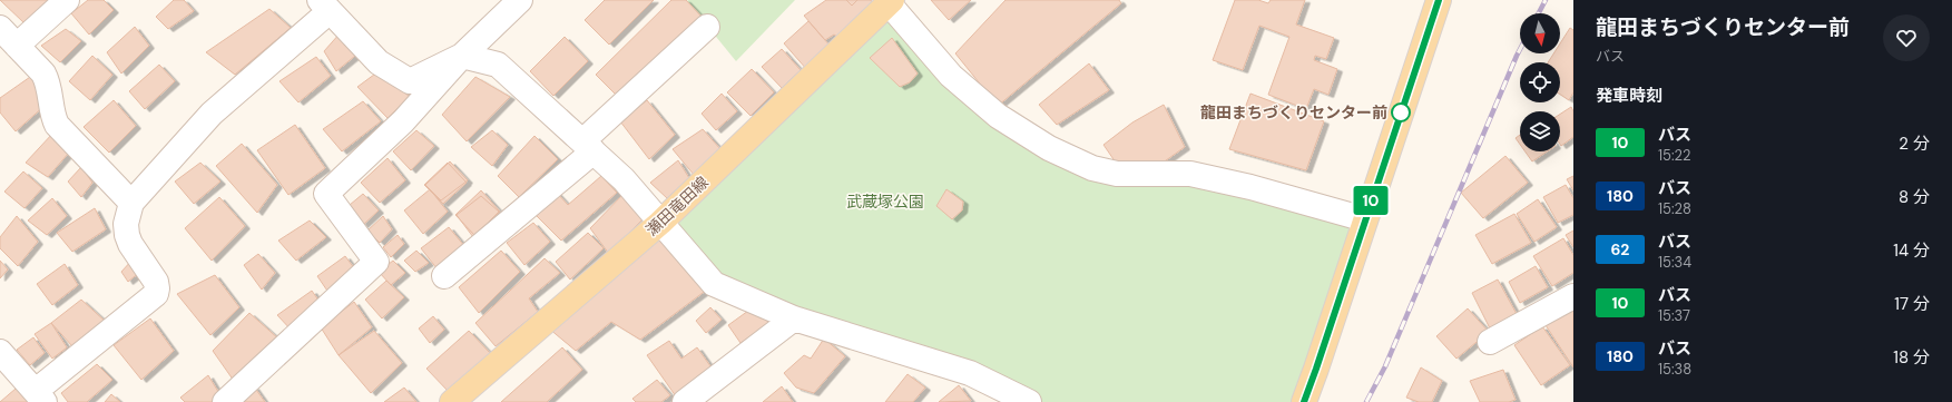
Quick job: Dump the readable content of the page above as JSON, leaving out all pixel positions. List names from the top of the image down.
{
  "streets": {
    "main road": ["瀬田竜田線"]
  },
  "parks": ["武蔵塚公園"],
  "places": ["龍田まちづくりセンター前"],
  "lines": ["bus line 10"],
  "north": "bottom",
  "page": {
    "on_map": "10",
    "heading": [
      ["龍田まちづくりセンター前", "バス"],
      "発車時刻"
    ],
    "list": [
      {
        "mark": "10",
        "name": "バス",
        "note": "15:22",
        "value": "2 分"
      },
      {
        "mark": "180",
        "name": "バス",
        "note": "15:28",
        "value": "8 分"
      },
      {
        "mark": "62",
        "name": "バス",
        "note": "15:34",
        "value": "14 分"
      },
      {
        "mark": "10",
        "name": "バス",
        "note": "15:37",
        "value": "17 分"
      },
      {
        "mark": "180",
        "name": "バス",
        "note": "15:38",
        "value": "18 分"
      }
    ]
  }
}
